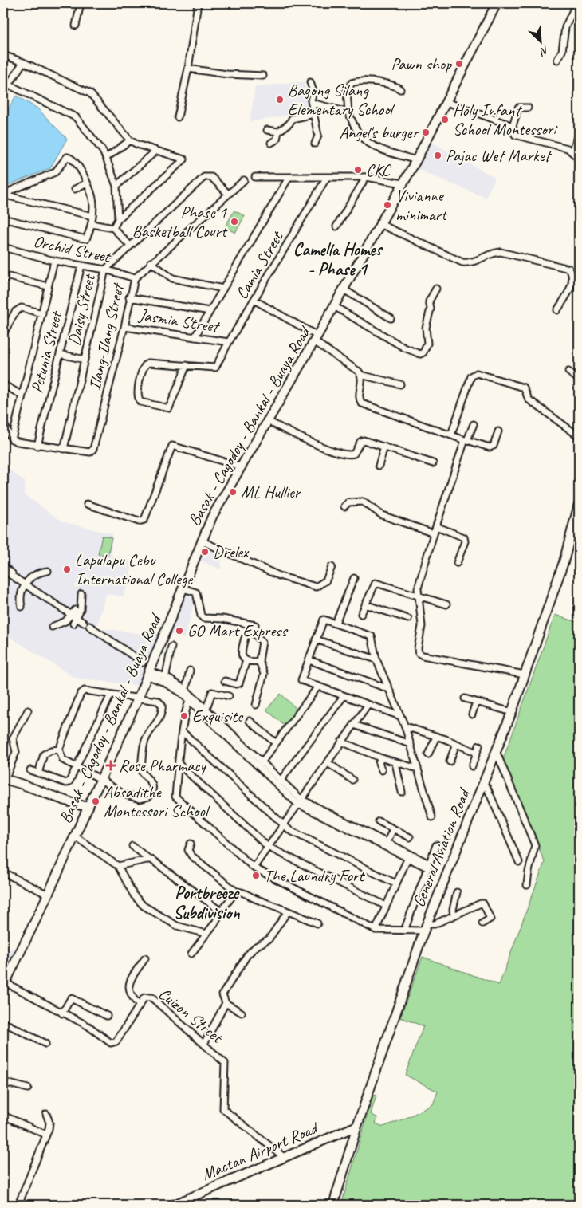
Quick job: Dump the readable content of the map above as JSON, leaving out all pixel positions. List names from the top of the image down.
{
  "streets": {
    "street": [
      "Orchid Street",
      "Camia Street",
      "Daisy Street",
      "Jasmin Street",
      "Ilang-Ilang Street",
      "Petunia Street",
      "Basak - Cagodoy - Bankal - Buaya Road",
      "General Aviation Road",
      "Cuizon Street",
      "Mactan Airport Road"
    ]
  },
  "crossings": [
    ["Orchid Street", "Daisy Street"],
    ["Orchid Street", "Ilang-Ilang Street"],
    ["Orchid Street", "Petunia Street"],
    ["Camia Street", "Jasmin Street"],
    ["Daisy Street", "Ilang-Ilang Street"],
    ["Jasmin Street", "Ilang-Ilang Street"],
    ["Basak - Cagodoy - Bankal - Buaya Road", "Cuizon Street"],
    ["General Aviation Road", "Mactan Airport Road"],
    ["Cuizon Street", "Mactan Airport Road"]
  ],
  "districts": ["Camella Homes - Phase 1", "Portbreeze Subdivision"],
  "places": {
    "other": [
      "Pawn shop",
      "Bagong Silang Elementary School",
      "Holy Infant School Montessori",
      "Angel's burger",
      "Pajac Wet Market",
      "CKC",
      "Vivianne minimart",
      "Phase 1 Basketball Court",
      "ML Hullier",
      "Drelex",
      "Lapulapu Cebu International College",
      "GO Mart Express",
      "Exquisite",
      "Absadithe Montessori School",
      "The Laundry Fort"
    ],
    "health": ["Rose Pharmacy"]
  },
  "north": "bottom right"
}
